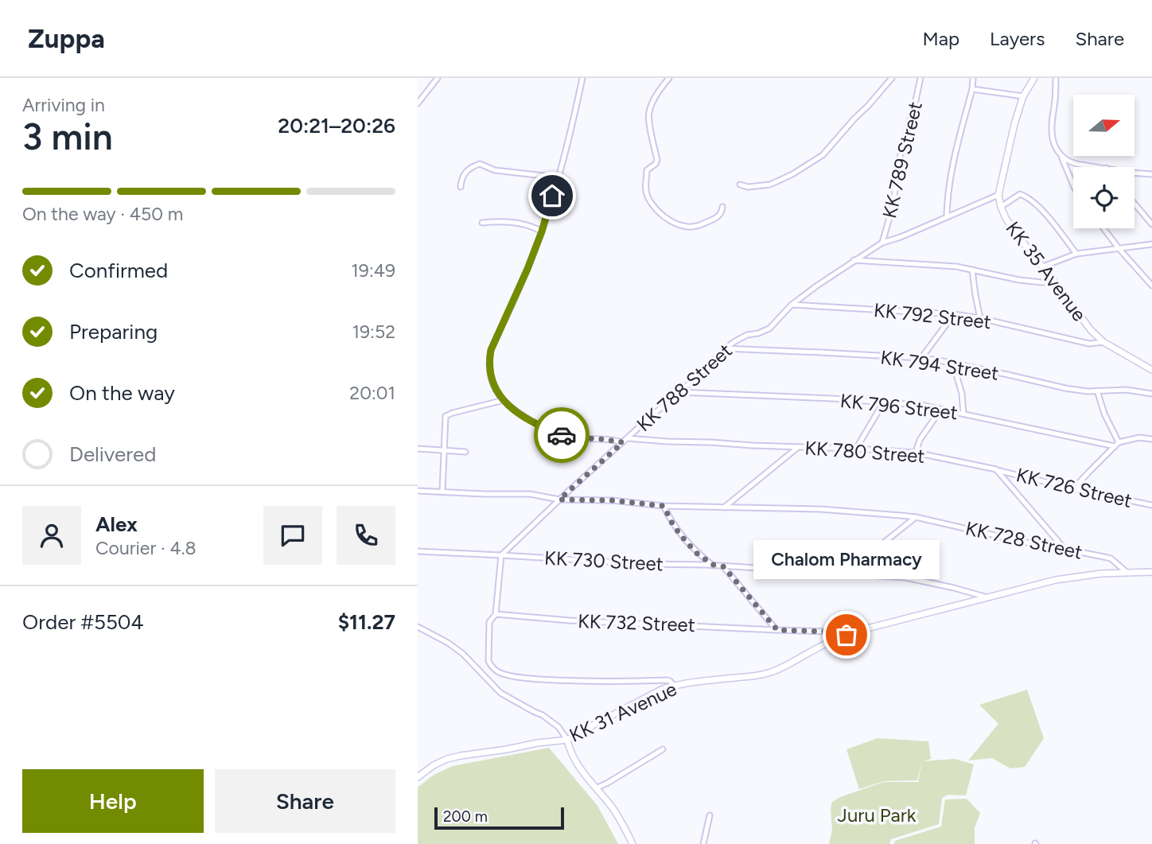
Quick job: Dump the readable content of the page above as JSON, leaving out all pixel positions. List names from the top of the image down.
{
  "streets": {
    "main road": ["KK 35 Avenue", "KK 31 Avenue"],
    "street": [
      "KK 789 Street",
      "KK 792 Street",
      "KK 794 Street",
      "KK 788 Street",
      "KK 796 Street",
      "KK 780 Street",
      "KK 726 Street",
      "KK 728 Street",
      "KK 730 Street",
      "KK 732 Street"
    ]
  },
  "crossings": [
    ["KK 789 Street", "KK 788 Street"],
    ["KK 35 Avenue", "KK 792 Street"],
    ["KK 35 Avenue", "KK 788 Street"],
    ["KK 792 Street", "KK 788 Street"],
    ["KK 794 Street", "KK 788 Street"],
    ["KK 788 Street", "KK 796 Street"],
    ["KK 788 Street", "KK 780 Street"],
    ["KK 788 Street", "KK 728 Street"],
    ["KK 788 Street", "KK 730 Street"],
    ["KK 780 Street", "KK 726 Street"],
    ["KK 728 Street", "KK 31 Avenue"],
    ["KK 730 Street", "KK 31 Avenue"],
    ["KK 732 Street", "KK 31 Avenue"]
  ],
  "parks": ["Juru Park"],
  "places": ["Chalom Pharmacy"],
  "scale_bar": "200 m",
  "north": "right",
  "page": {
    "header": "Zuppa",
    "nav": ["Map", "Layers", "Share"],
    "heading": ["3 min", "Arriving in", "20:21–20:26"],
    "panel": [
      "Alex",
      "Courier · 4.8",
      "Order #5504",
      "$11.27"
    ],
    "bar": "On the way · 450 m",
    "list": [
      ["Confirmed", "19:49"],
      ["Preparing", "19:52"],
      ["On the way", "20:01"],
      "Delivered"
    ],
    "bubble": "Chalom Pharmacy",
    "buttons": ["Help", "Share"],
    "scale": "200 m"
  }
}
